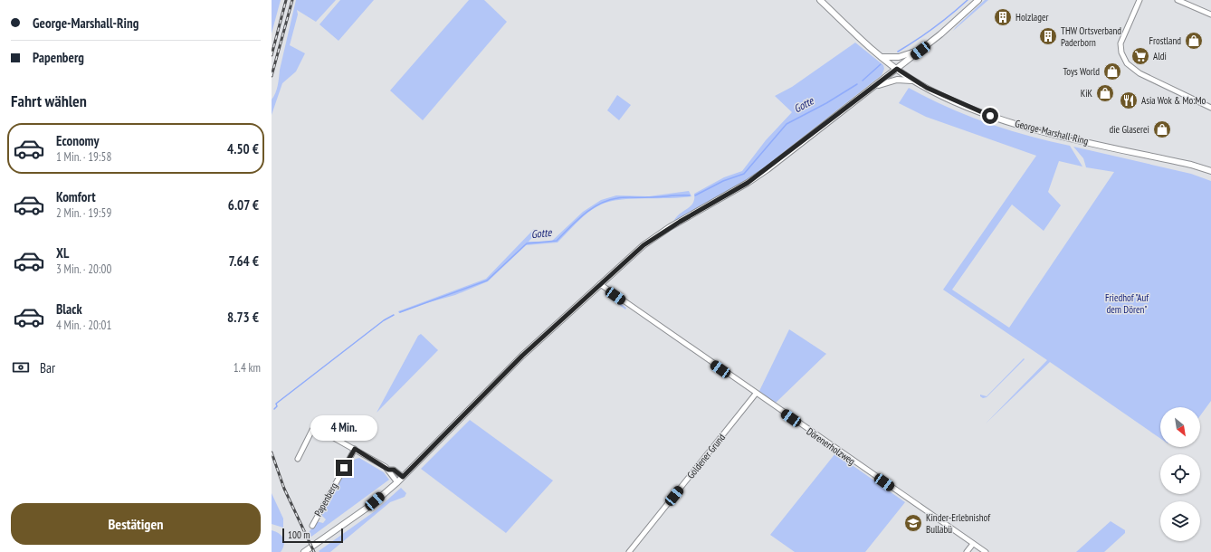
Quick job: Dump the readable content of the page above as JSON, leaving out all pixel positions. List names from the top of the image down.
{
  "streets": {
    "main road": ["George-Marshall-Ring"],
    "street": ["Dörenerholzweg", "Goldener Grund", "Papenberg"]
  },
  "crossings": [
    ["Dörenerholzweg", "Goldener Grund"]
  ],
  "water": ["Gotte"],
  "parks": ["Friedhof \"Auf dem Dören\""],
  "places": {
    "building": ["Holzlager", "THW Ortsverband Paderborn"],
    "shop": [
      "Frostland",
      "Toys World",
      "KiK",
      "die Glaserei"
    ],
    "supermarket": ["Aldi"],
    "restaurant": ["Asia Wok & Mo:Mo"],
    "school or university": ["Kinder-Erlebnishof Bullabü"]
  },
  "scale_bar": "100 m",
  "north": "bottom right",
  "page": {
    "banner": ["George-Marshall-Ring", "Papenberg"],
    "heading": "Fahrt wählen",
    "list": [
      {
        "name": "Economy",
        "note": "1 Min. · 19:58",
        "value": "4.50 €"
      },
      {
        "name": "Komfort",
        "note": "2 Min. · 19:59",
        "value": "6.07 €"
      },
      {
        "name": "XL",
        "note": "3 Min. · 20:00",
        "value": "7.64 €"
      },
      {
        "name": "Black",
        "note": "4 Min. · 20:01",
        "value": "8.73 €"
      }
    ],
    "pay": ["Bar", "1.4 km"],
    "bubble": "4 Min.",
    "buttons": "Bestätigen",
    "scale": "100 m"
  }
}
